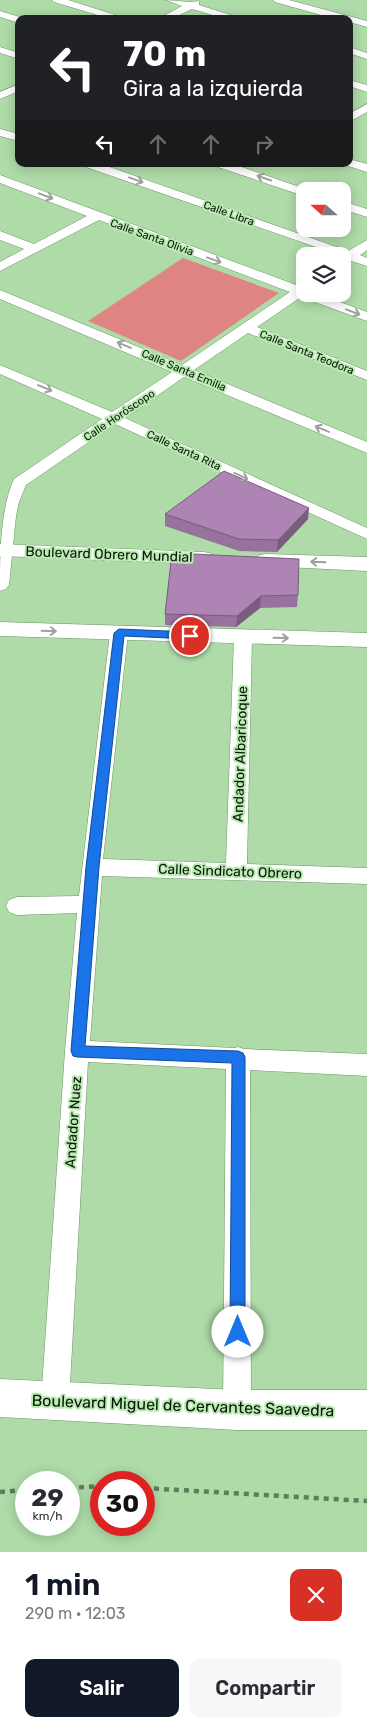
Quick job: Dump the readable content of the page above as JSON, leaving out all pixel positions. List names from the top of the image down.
{
  "streets": {
    "main road": ["Boulevard Miguel de Cervantes Saavedra"],
    "street": [
      "Calle Libra",
      "Calle Santa Olivia",
      "Calle Santa Teodora",
      "Calle Santa Emilia",
      "Calle Horóscopo",
      "Calle Santa Rita",
      "Boulevard Obrero Mundial",
      "Andador Albaricoque",
      "Calle Sindicato Obrero",
      "Andador Nuez"
    ]
  },
  "crossings": [
    ["Calle Santa Teodora", "Calle Horóscopo"],
    ["Calle Santa Emilia", "Calle Horóscopo"],
    ["Calle Horóscopo", "Calle Santa Rita"],
    ["Calle Horóscopo", "Boulevard Obrero Mundial"],
    ["Andador Albaricoque", "Calle Sindicato Obrero"],
    ["Calle Sindicato Obrero", "Andador Nuez"],
    ["Andador Nuez", "Boulevard Miguel de Cervantes Saavedra"]
  ],
  "one_way": ["Calle Santa Emilia"],
  "north": "left",
  "page": {
    "turn": ["70 m", "Gira a la izquierda"],
    "speed": "29 km/h",
    "limit": "30",
    "heading": ["1 min", "290 m · 12:03"],
    "buttons": ["Salir", "Compartir"]
  }
}
